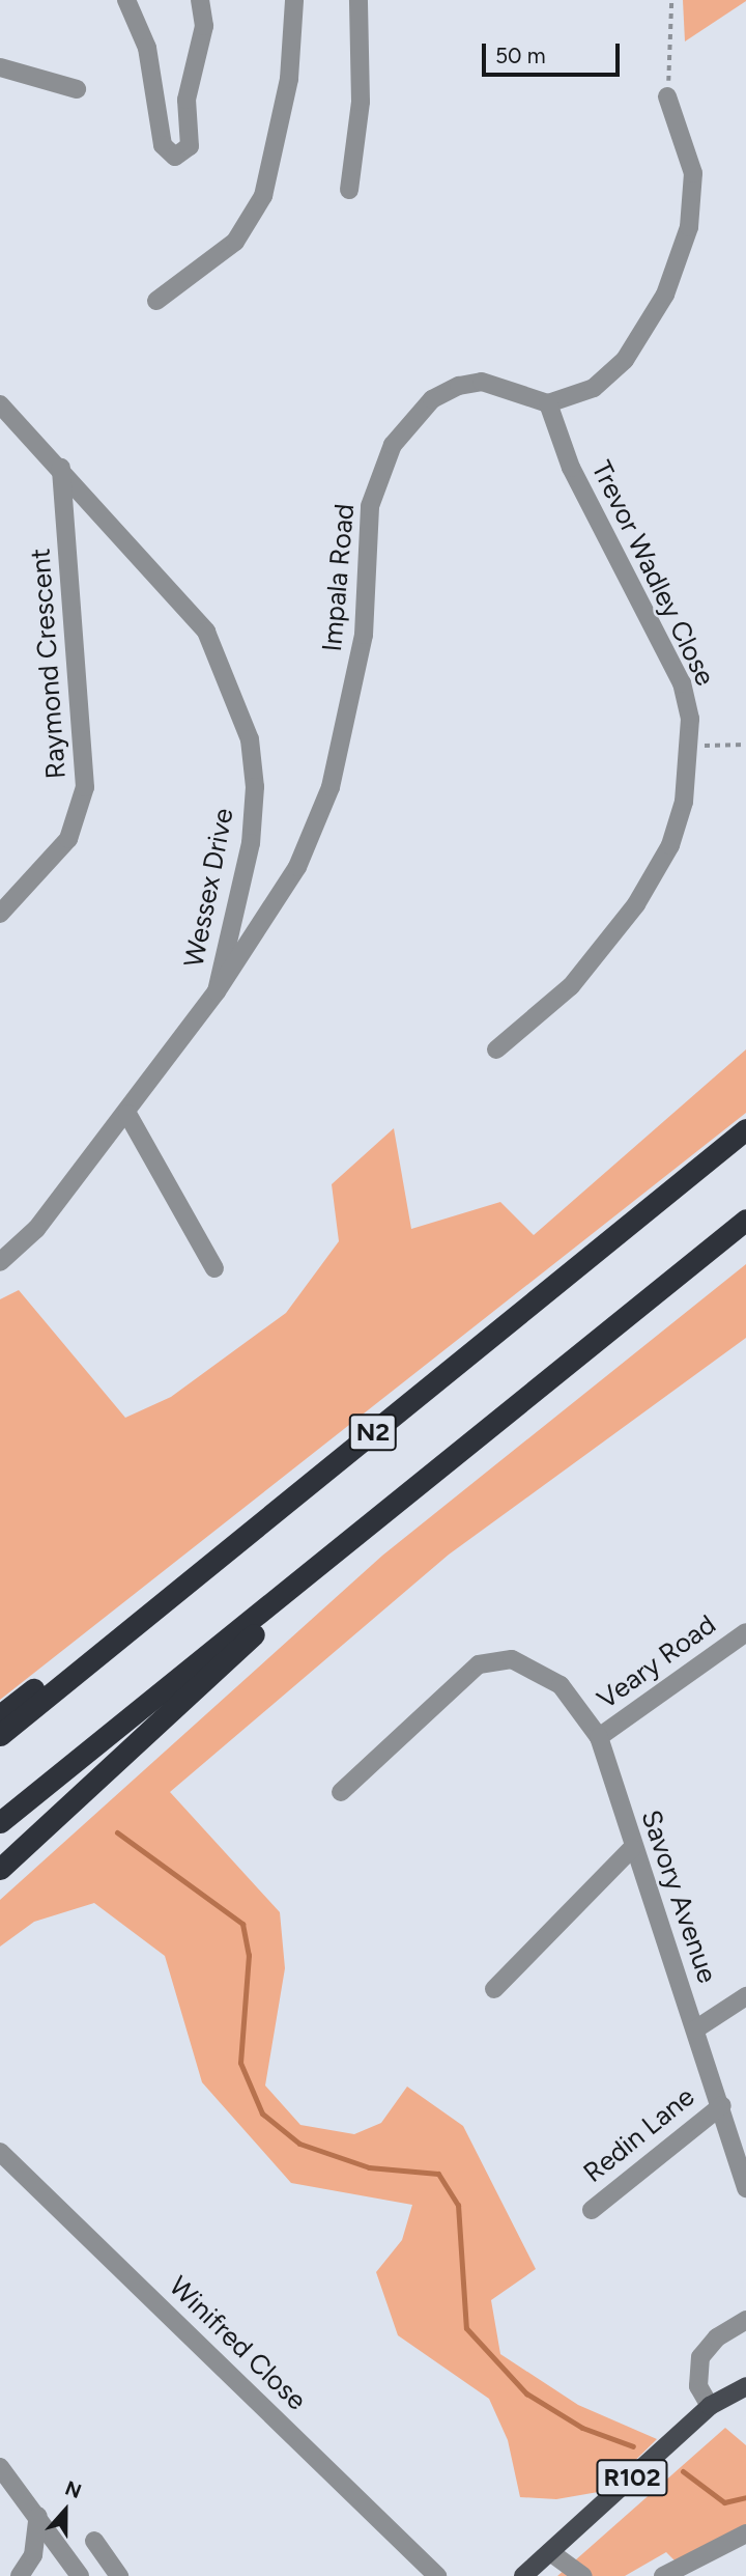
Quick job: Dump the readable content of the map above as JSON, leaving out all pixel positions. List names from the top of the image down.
{
  "streets": {
    "highway": ["N2"],
    "main road": ["R102"],
    "street": [
      "Trevor Wadley Close",
      "Impala Road",
      "Raymond Crescent",
      "Wessex Drive",
      "Veary Road",
      "Savory Avenue",
      "Redin Lane",
      "Winifred Close"
    ]
  },
  "crossings": [
    ["Trevor Wadley Close", "Impala Road"],
    ["Impala Road", "Wessex Drive"],
    ["Raymond Crescent", "Wessex Drive"],
    ["Veary Road", "Savory Avenue"],
    ["Savory Avenue", "Redin Lane"]
  ],
  "scale_bar": "50 m",
  "north": "top"
}
